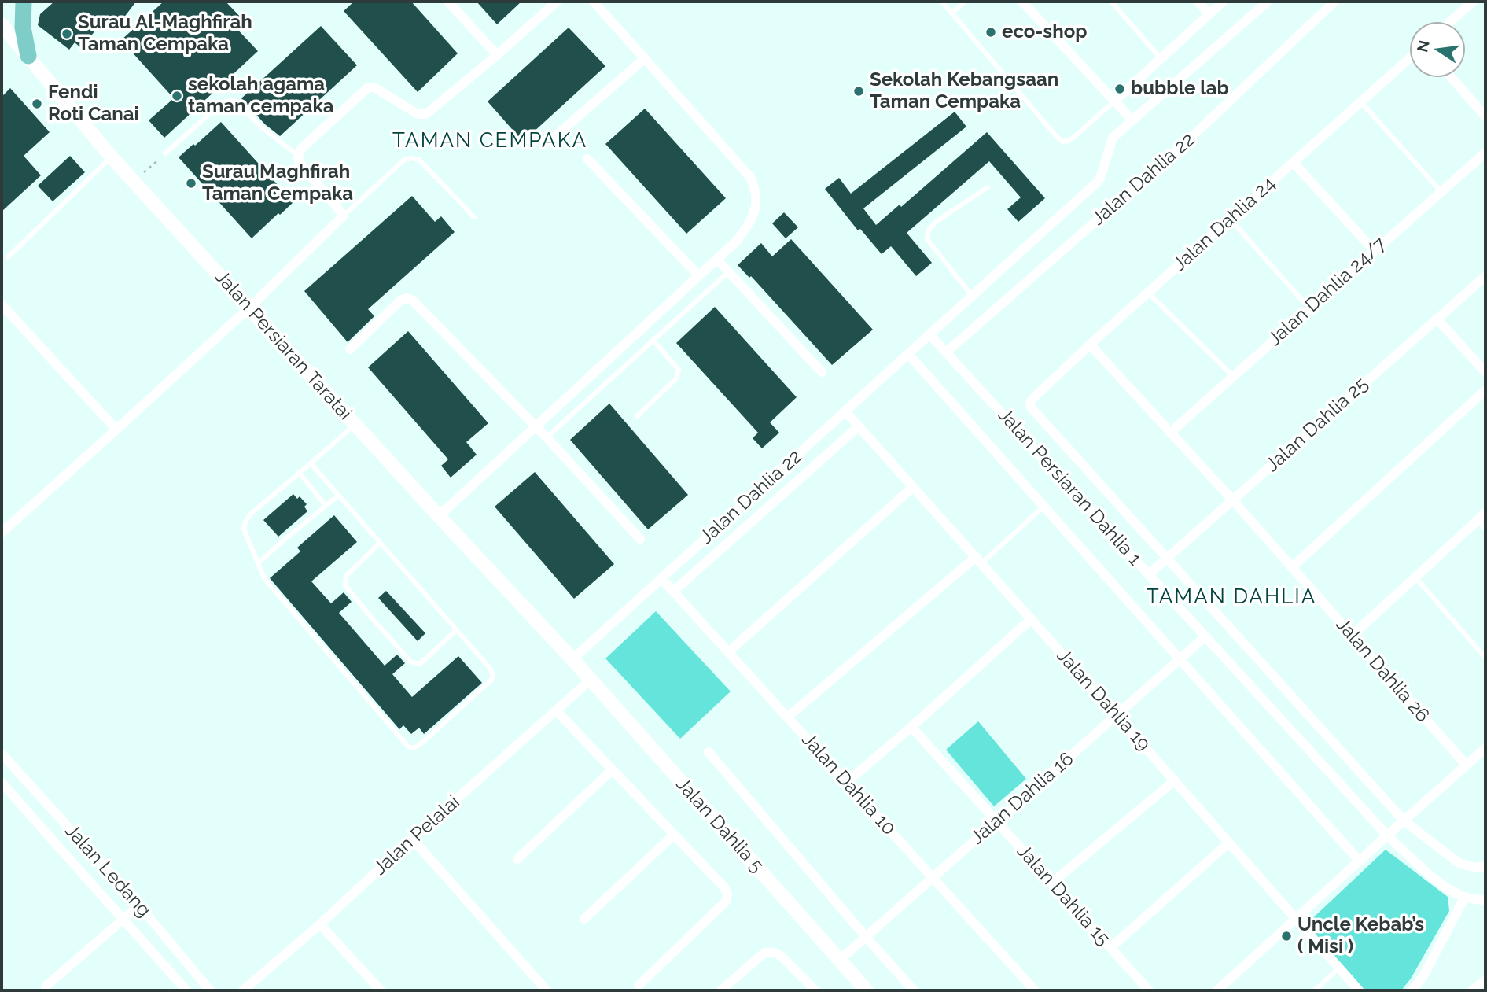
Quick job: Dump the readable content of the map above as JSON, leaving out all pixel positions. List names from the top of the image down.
{
  "streets": {
    "street": [
      "Jalan Dahlia 22",
      "Jalan Dahlia 24",
      "Jalan Dahlia 24/7",
      "Jalan Persiaran Taratai",
      "Jalan Dahlia 25",
      "Jalan Persiaran Dahlia 1",
      "Jalan Dahlia 26",
      "Jalan Dahlia 19",
      "Jalan Dahlia 10",
      "Jalan Dahlia 16",
      "Jalan Dahlia 5",
      "Jalan Pelalai",
      "Jalan Ledang",
      "Jalan Dahlia 15"
    ]
  },
  "crossings": [
    ["Jalan Dahlia 22", "Jalan Persiaran Taratai"],
    ["Jalan Dahlia 22", "Jalan Persiaran Dahlia 1"],
    ["Jalan Dahlia 22", "Jalan Dahlia 19"],
    ["Jalan Dahlia 22", "Jalan Dahlia 10"],
    ["Jalan Dahlia 22", "Jalan Dahlia 5"],
    ["Jalan Dahlia 24", "Jalan Dahlia 25"],
    ["Jalan Dahlia 24", "Jalan Dahlia 26"],
    ["Jalan Dahlia 24/7", "Jalan Dahlia 26"],
    ["Jalan Persiaran Taratai", "Jalan Dahlia 5"],
    ["Jalan Dahlia 25", "Jalan Persiaran Dahlia 1"],
    ["Jalan Dahlia 25", "Jalan Dahlia 26"],
    ["Jalan Persiaran Dahlia 1", "Jalan Dahlia 16"],
    ["Jalan Dahlia 19", "Jalan Dahlia 16"],
    ["Jalan Dahlia 10", "Jalan Dahlia 16"],
    ["Jalan Dahlia 16", "Jalan Dahlia 5"],
    ["Jalan Dahlia 16", "Jalan Dahlia 15"],
    ["Jalan Dahlia 5", "Jalan Pelalai"]
  ],
  "districts": ["TAMAN CEMPAKA", "TAMAN DAHLIA"],
  "places": [
    "eco-shop",
    "Surau Al-Maghfirah Taman Cempaka",
    "bubble lab",
    "Sekolah Kebangsaan Taman Cempaka",
    "sekolah agama taman cempaka",
    "Fendi Roti Canai",
    "Surau Maghfirah Taman Cempaka",
    "Uncle Kebab’s ( Misi )"
  ],
  "north": "left"
}
